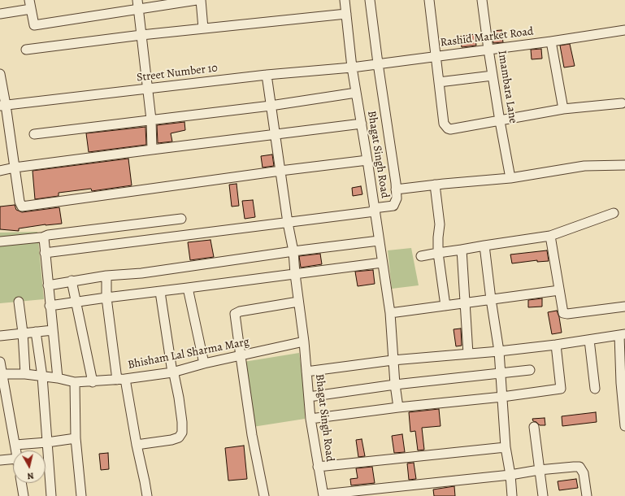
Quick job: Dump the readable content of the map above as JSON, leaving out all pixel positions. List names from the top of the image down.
{
  "streets": {
    "street": [
      "Rashid Market Road",
      "Street Number 10",
      "Imambara Lane",
      "Bhagat Singh Road",
      "Bhisham Lal Sharma Marg"
    ]
  },
  "crossings": [
    ["Rashid Market Road", "Street Number 10"],
    ["Rashid Market Road", "Imambara Lane"],
    ["Rashid Market Road", "Bhagat Singh Road"],
    ["Street Number 10", "Bhagat Singh Road"],
    ["Bhagat Singh Road", "Bhisham Lal Sharma Marg"]
  ],
  "north": "bottom"
}
